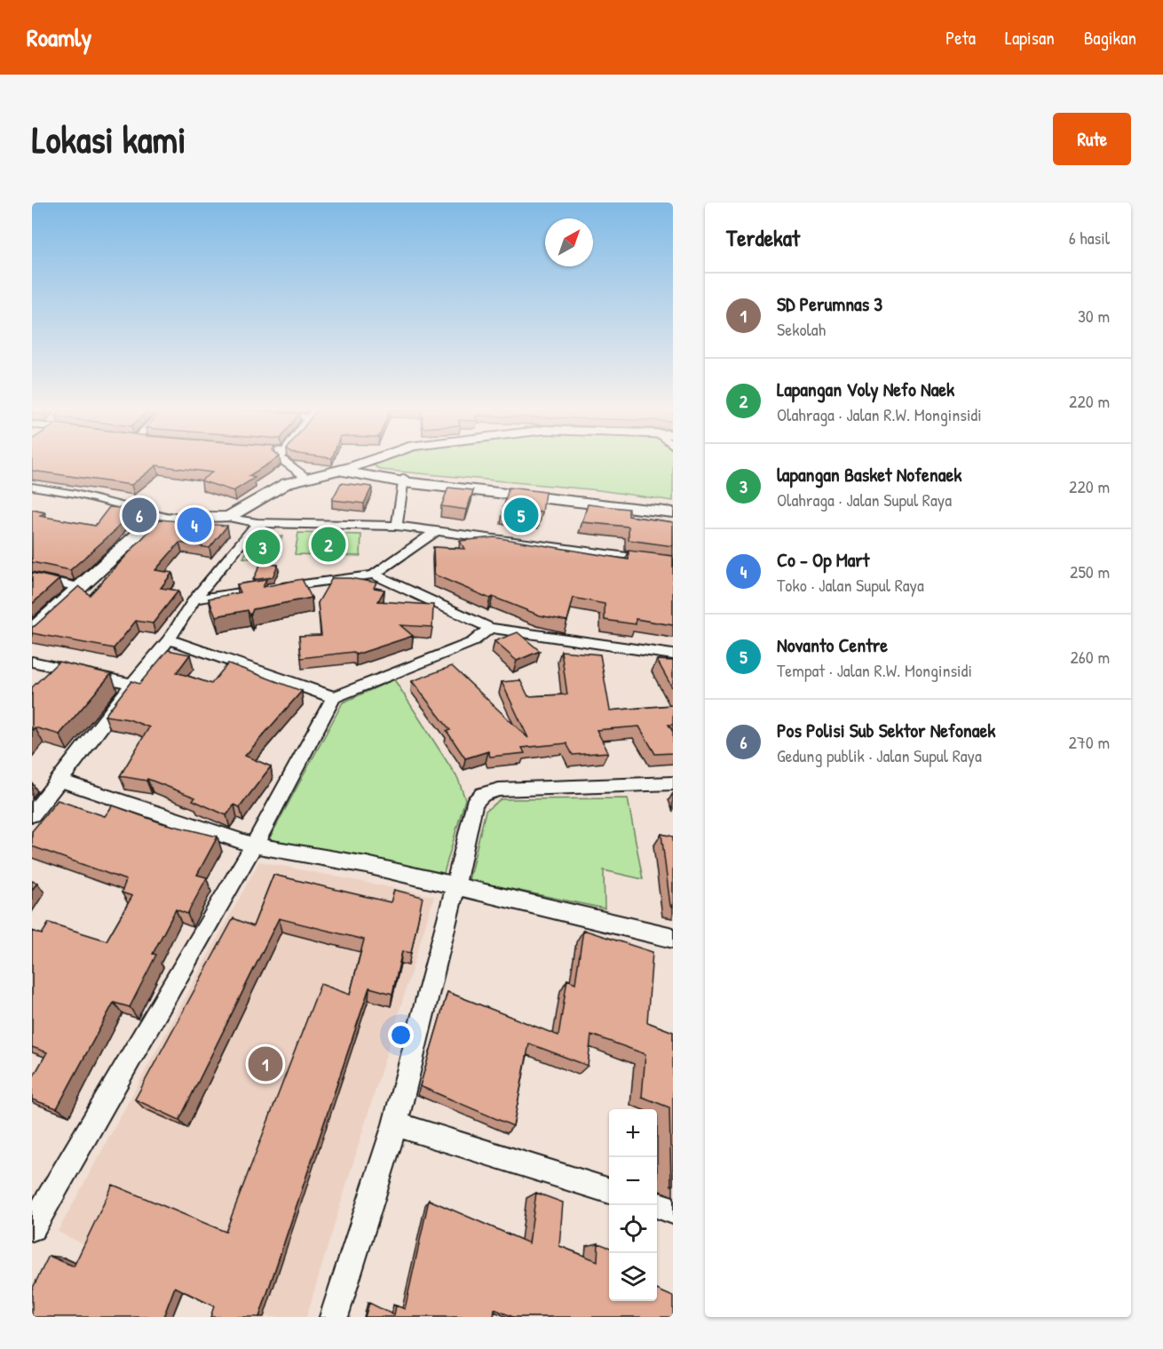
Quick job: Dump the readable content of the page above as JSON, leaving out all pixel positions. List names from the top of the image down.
{
  "north": "top right",
  "page": {
    "header": "Roamly",
    "nav": ["Peta", "Lapisan", "Bagikan"],
    "buttons": "Rute",
    "title": "Lokasi kami",
    "heading": ["Terdekat", "6 hasil"],
    "list": [
      {
        "mark": "1",
        "name": "SD Perumnas 3",
        "note": "Sekolah",
        "value": "30 m"
      },
      {
        "mark": "2",
        "name": "Lapangan Voly Nefo Naek",
        "note": "Olahraga · Jalan R.W. Monginsidi",
        "value": "220 m"
      },
      {
        "mark": "3",
        "name": "lapangan Basket Nofenaek",
        "note": "Olahraga · Jalan Supul Raya",
        "value": "220 m"
      },
      {
        "mark": "4",
        "name": "Co - Op Mart",
        "note": "Toko · Jalan Supul Raya",
        "value": "250 m"
      },
      {
        "mark": "5",
        "name": "Novanto Centre",
        "note": "Tempat · Jalan R.W. Monginsidi",
        "value": "260 m"
      },
      {
        "mark": "6",
        "name": "Pos Polisi Sub Sektor Nefonaek",
        "note": "Gedung publik · Jalan Supul Raya",
        "value": "270 m"
      }
    ],
    "pins": [
      "5",
      "6",
      "4",
      "2",
      "3",
      "1"
    ],
    "map_buttons": ["+", "−"]
  }
}
